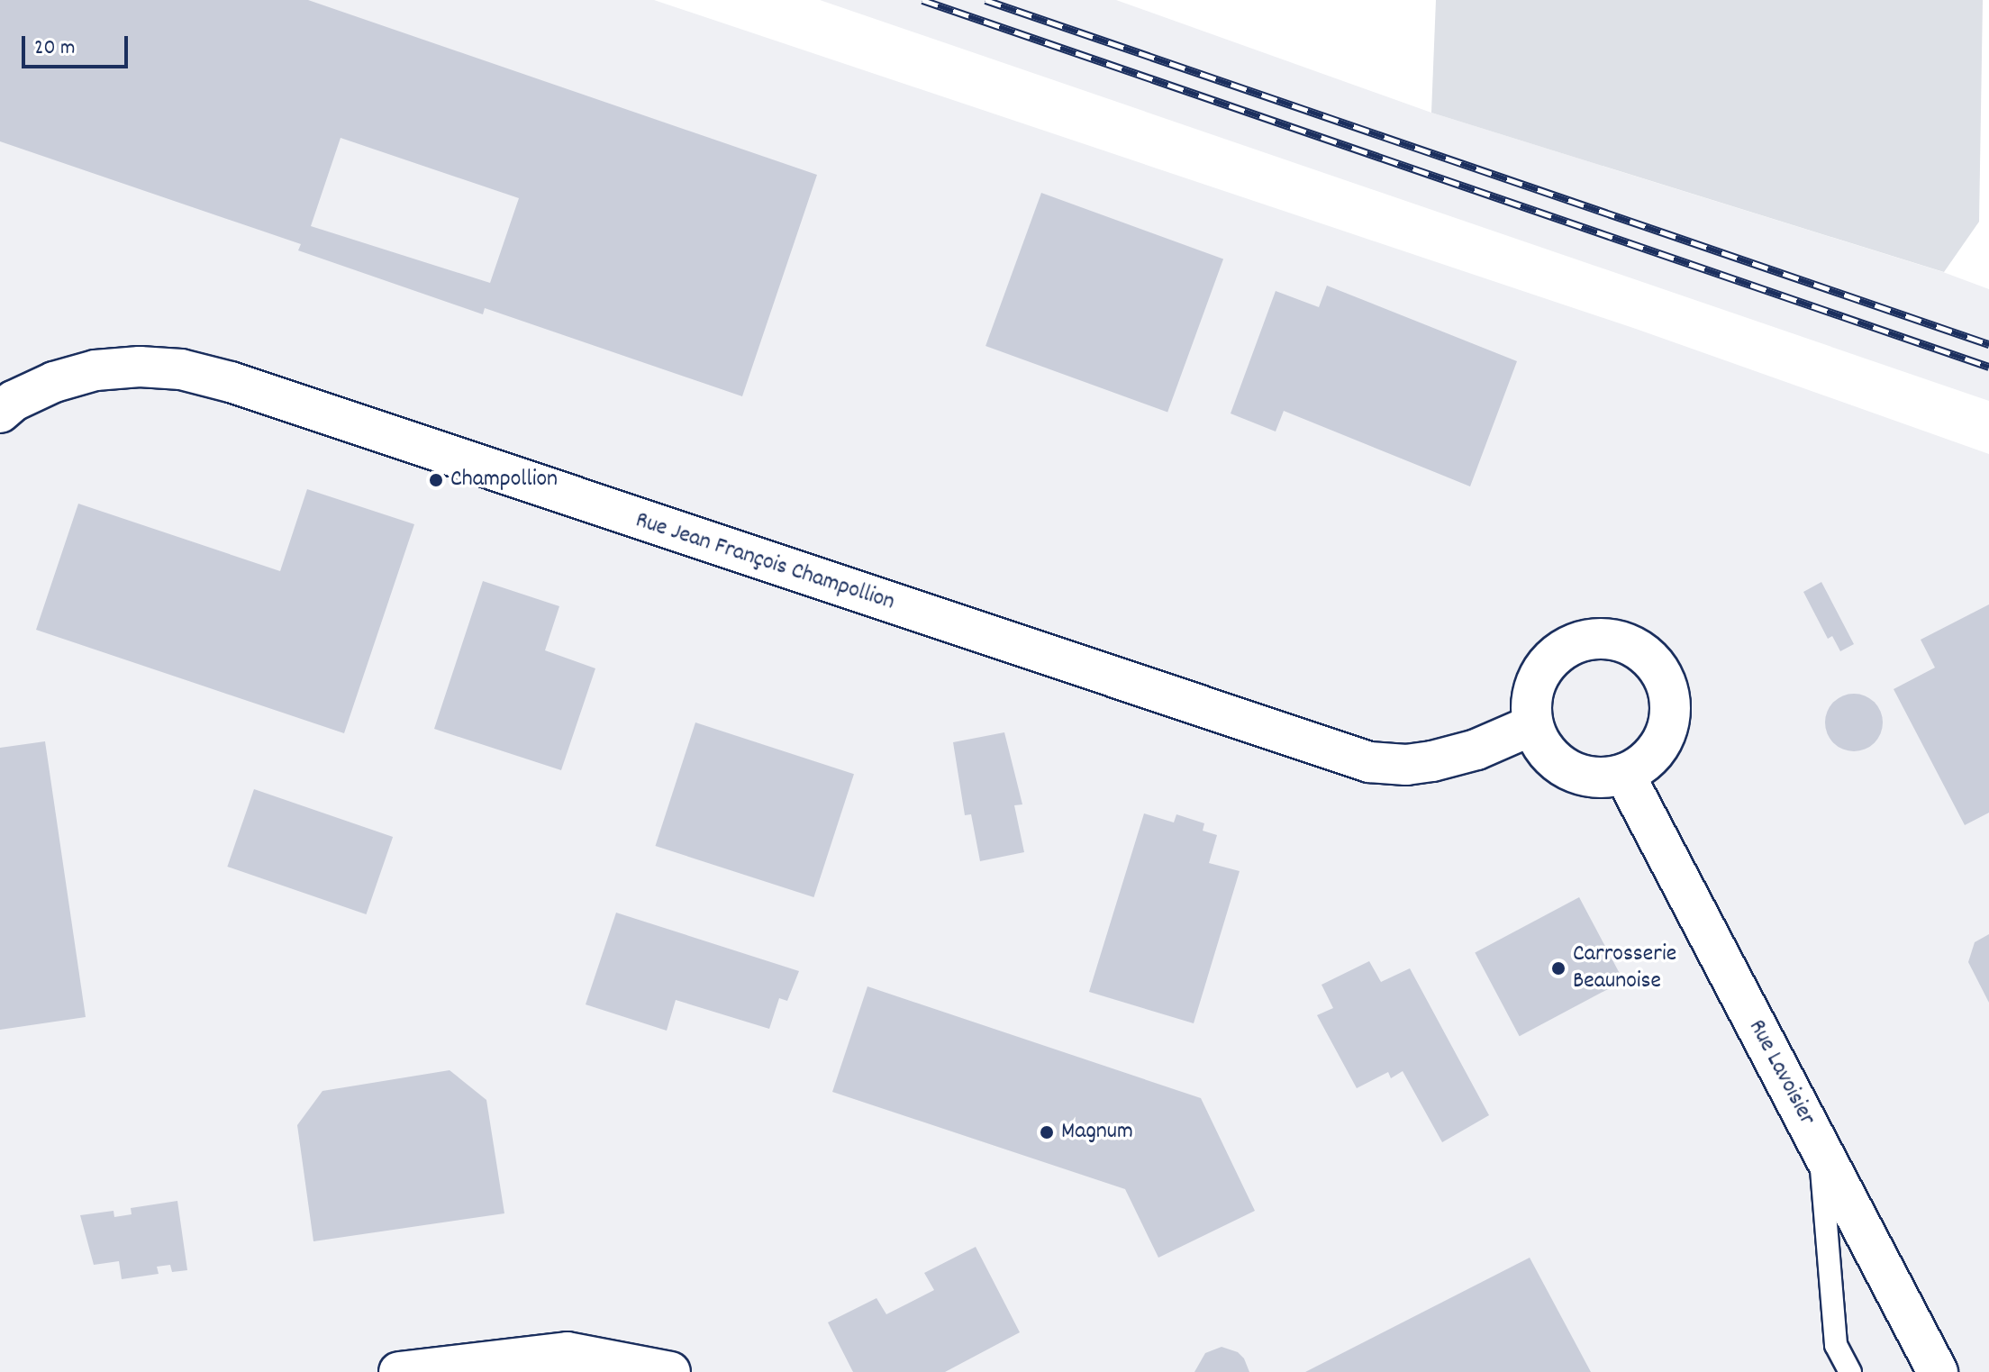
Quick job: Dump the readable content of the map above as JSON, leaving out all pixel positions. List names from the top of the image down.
{
  "streets": {
    "street": ["Rue Jean François Champollion", "Rue Lavoisier"]
  },
  "crossings": [
    ["Rue Jean François Champollion", "Rue Lavoisier"]
  ],
  "places": ["Champollion", "Carrosserie Beaunoise", "Magnum"],
  "scale_bar": "20 m"
}
